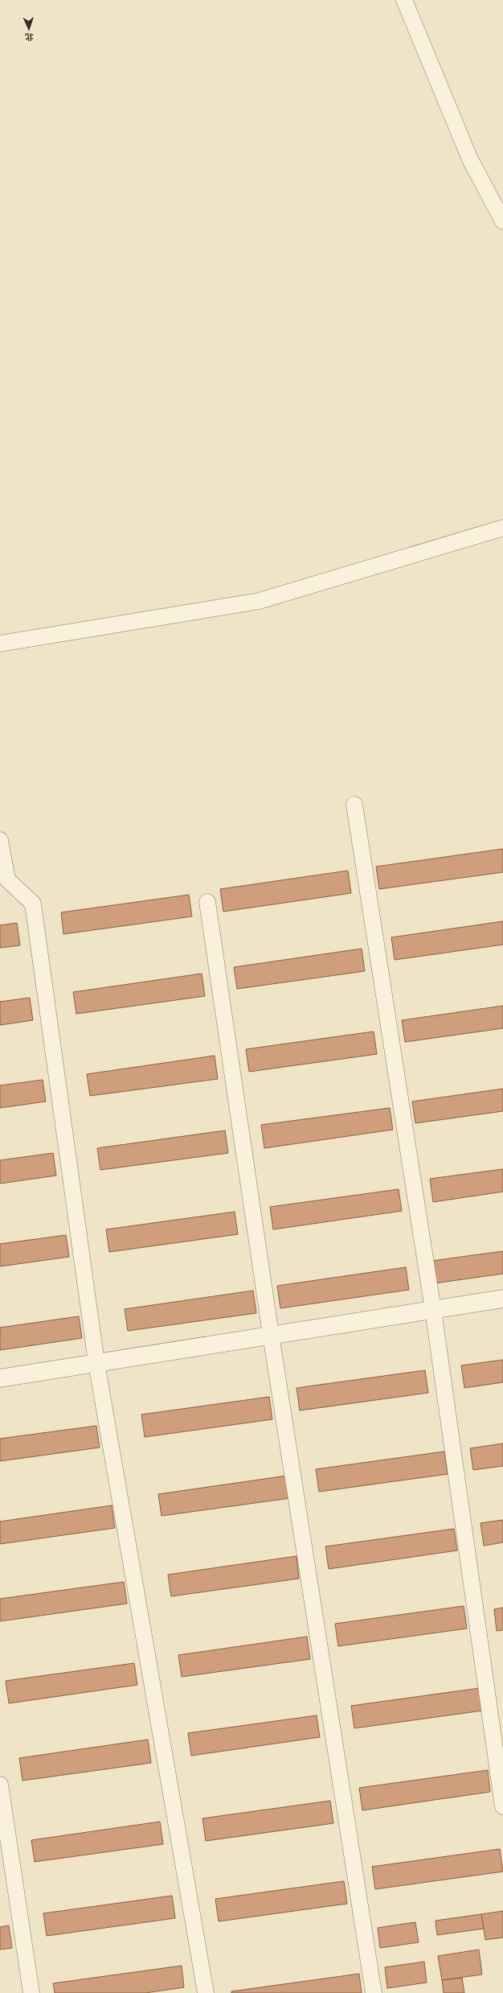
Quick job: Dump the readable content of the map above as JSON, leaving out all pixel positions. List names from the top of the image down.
{
  "north": "bottom"
}
